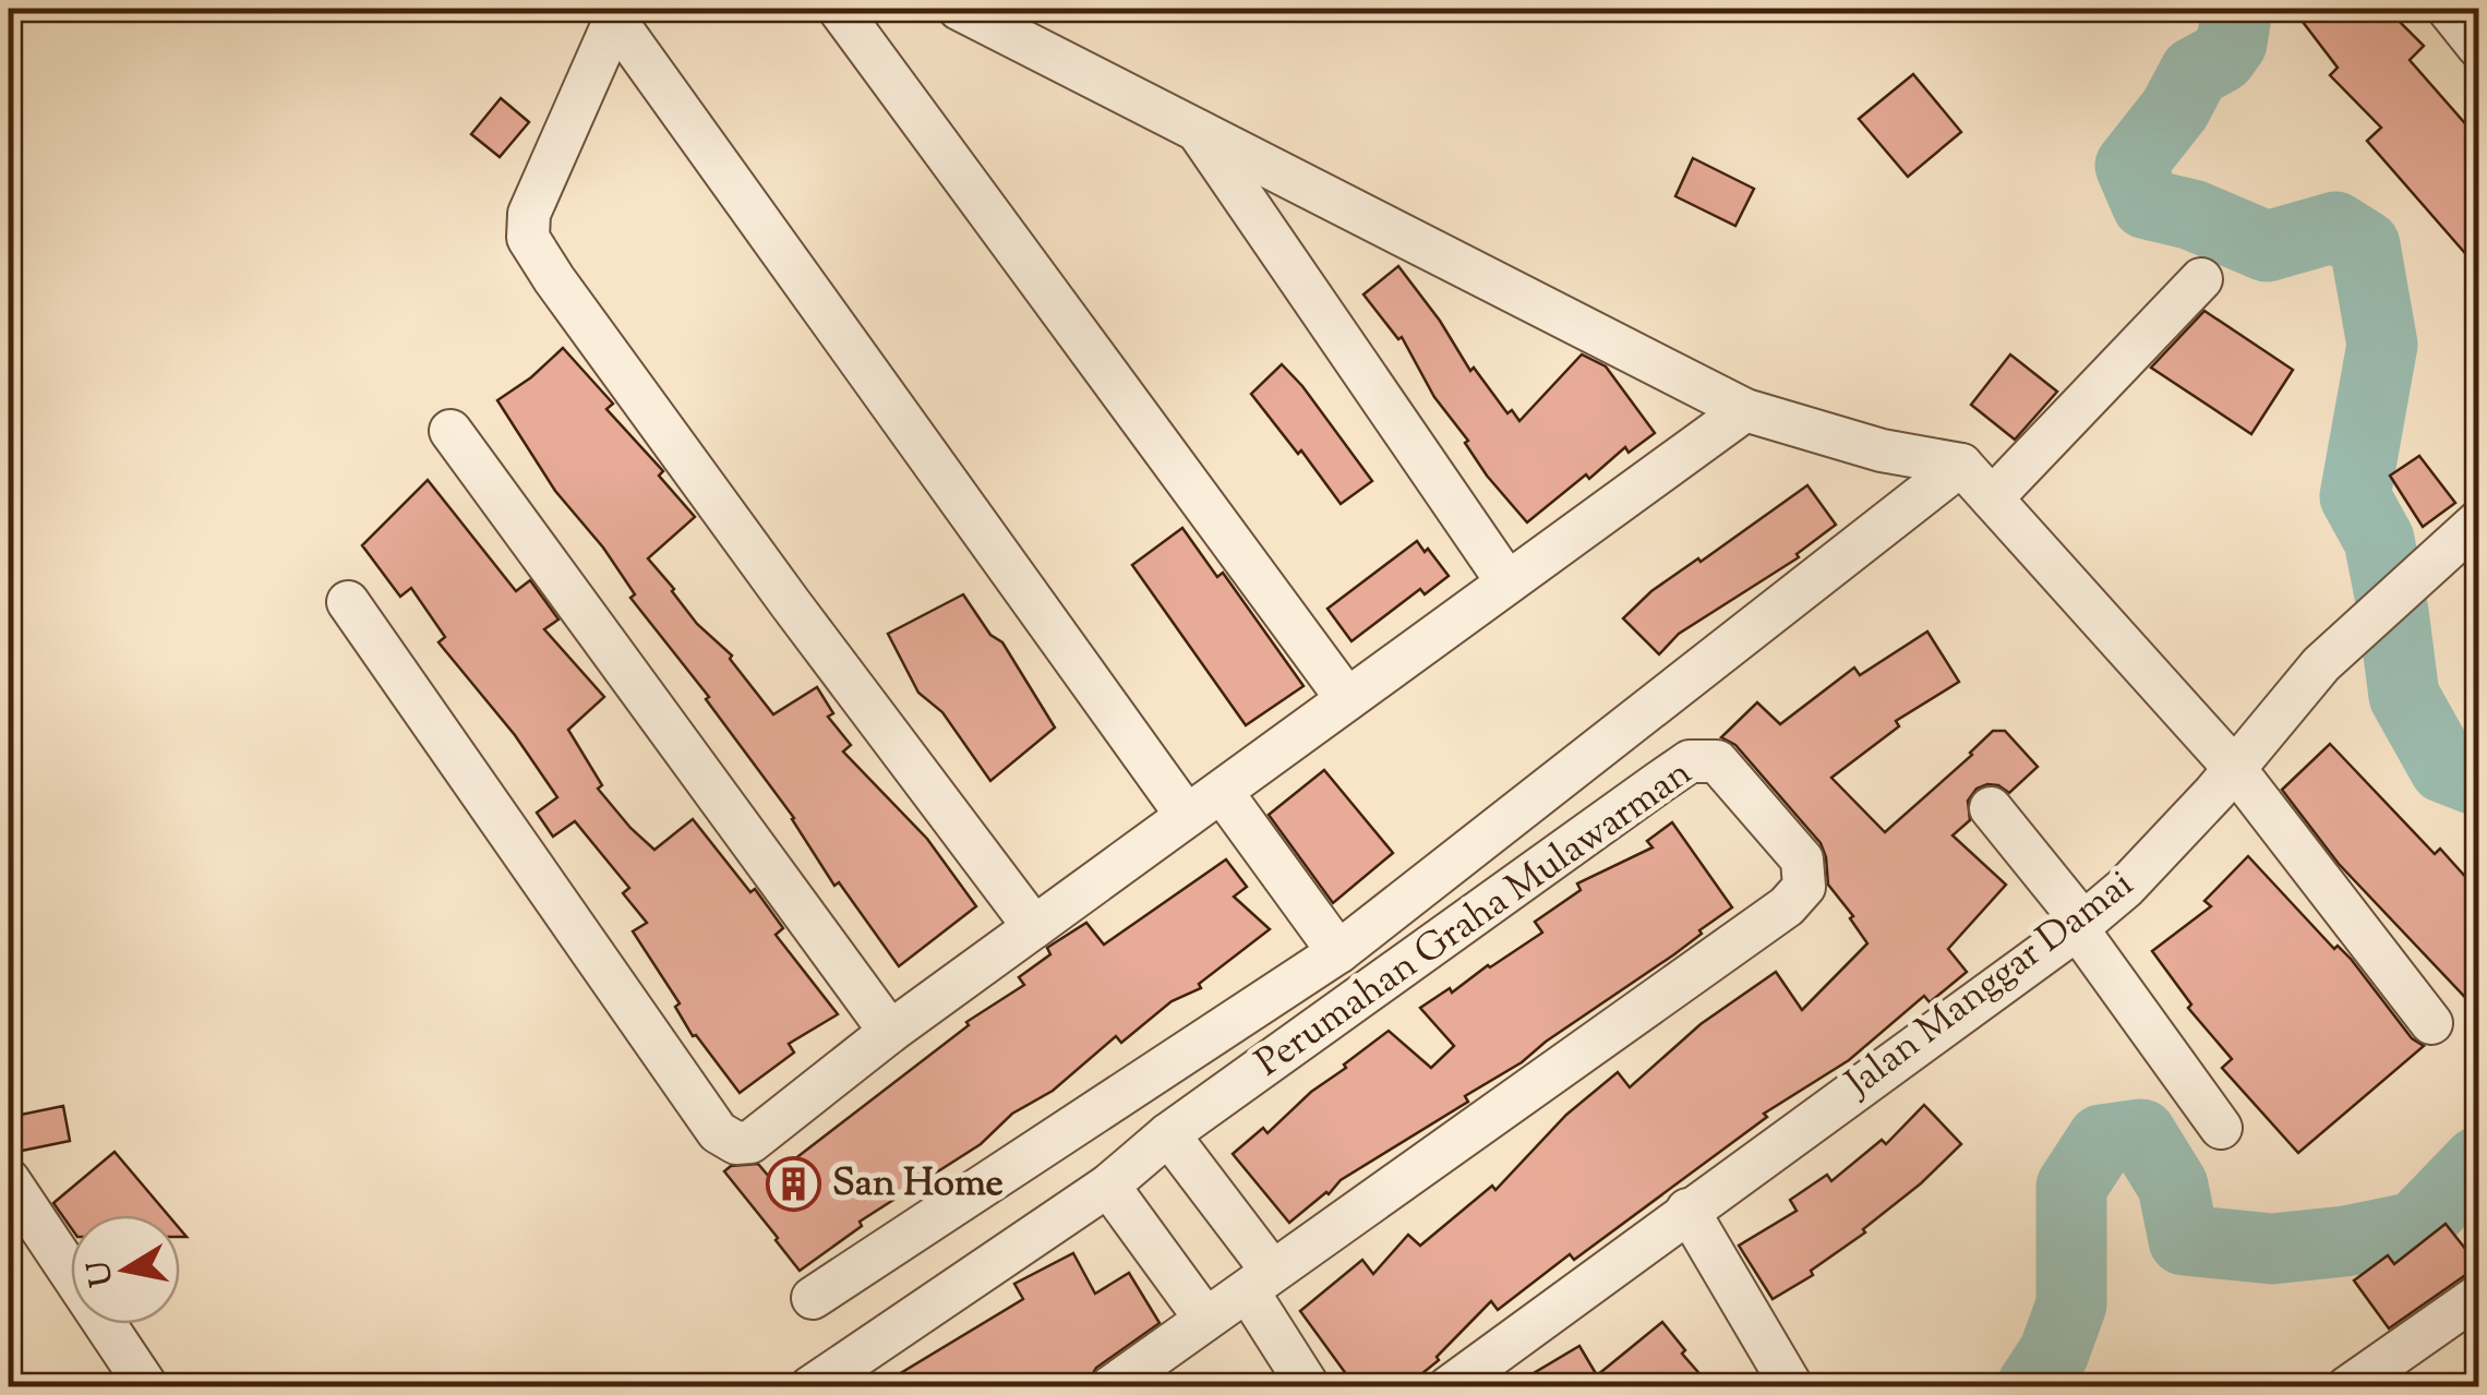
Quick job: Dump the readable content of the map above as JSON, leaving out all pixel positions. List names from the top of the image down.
{
  "streets": {
    "street": ["Perumahan Graha Mulawarman", "Jalan Manggar Damai"]
  },
  "places": {
    "building": ["San Home"]
  },
  "north": "left"
}
